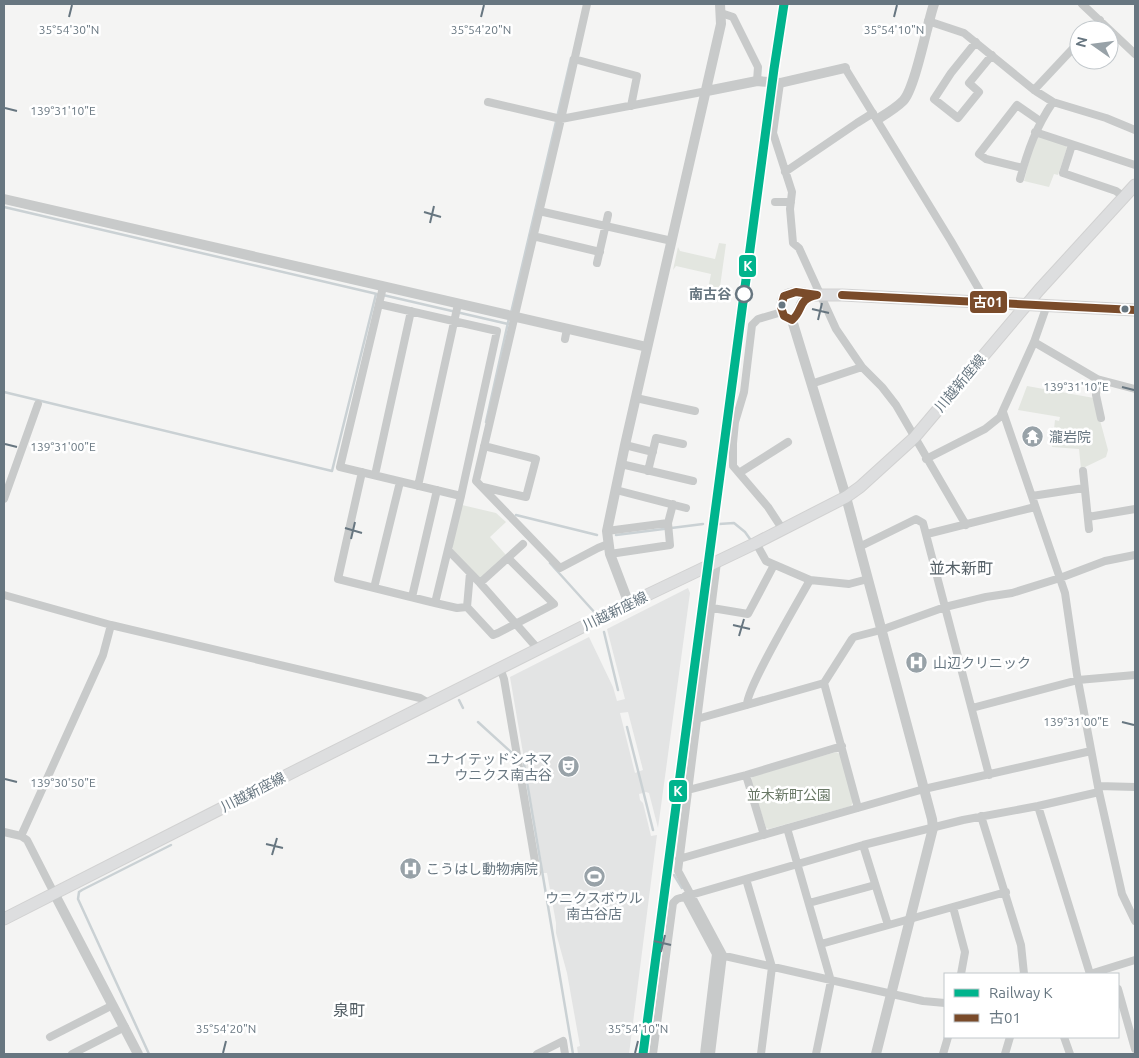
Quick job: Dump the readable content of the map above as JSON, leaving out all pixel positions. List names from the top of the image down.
{
  "streets": {
    "main road": ["川越新座線"]
  },
  "districts": ["並木新町", "泉町"],
  "parks": ["並木新町公園"],
  "places": {
    "other": ["南古谷"],
    "temple": ["瀧岩院"],
    "hospital": ["山辺クリニック", "こうはし動物病院"],
    "theatre": ["ユナイテッドシネマ ウニクス南古谷"],
    "sports": ["ウニクスボウル 南古谷店"]
  },
  "lines": ["rail line K", "transit line 古01"],
  "legend": ["Railway K", "古01"],
  "north": "left",
  "coordinates": [
    "35°54'30\"N",
    "35°54'20\"N",
    "35°54'10\"N",
    "139°31'10\"E",
    "139°31'00\"E",
    "139°30'50\"E"
  ]
}
